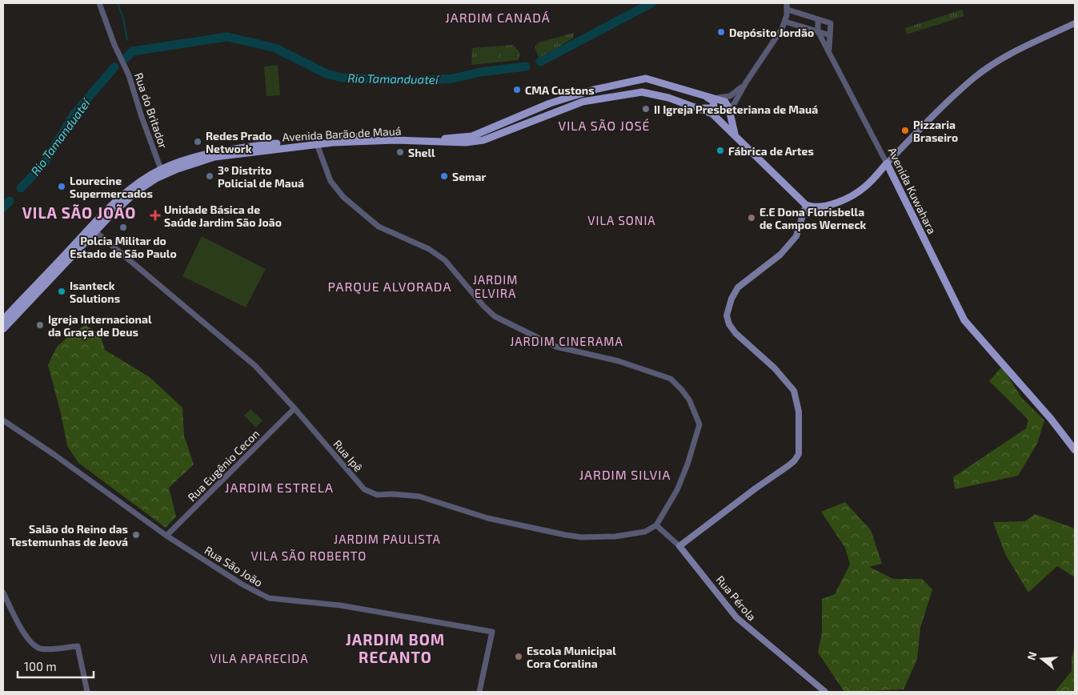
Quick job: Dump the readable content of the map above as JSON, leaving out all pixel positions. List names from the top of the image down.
{
  "streets": {
    "main road": ["Avenida Barão de Mauá", "Avenida Kuwahara", "Rua Pérola"],
    "street": [
      "Rua do Britador",
      "Rua Ipê",
      "Rua Eugênio Cecon",
      "Rua São João"
    ]
  },
  "crossings": [
    ["Rua do Britador", "Avenida Barão de Mauá"],
    ["Avenida Barão de Mauá", "Rua Ipê"],
    ["Rua Ipê", "Rua Eugênio Cecon"],
    ["Rua Ipê", "Rua Pérola"],
    ["Rua Eugênio Cecon", "Rua São João"]
  ],
  "districts": [
    "JARDIM CANADÁ",
    "VILA SÃO JOSÉ",
    "VILA SÃO JOÃO",
    "VILA SONIA",
    "JARDIM ELVIRA",
    "PARQUE ALVORADA",
    "JARDIM CINERAMA",
    "JARDIM SILVIA",
    "JARDIM ESTRELA",
    "JARDIM PAULISTA",
    "VILA SÃO ROBERTO",
    "JARDIM BOM RECANTO",
    "VILA APARECIDA"
  ],
  "water": ["Rio Tamanduateí"],
  "places": {
    "other": [
      "Depósito Jordão",
      "CMA Custons",
      "II Igreja Presbeteriana de Mauá",
      "Pizzaria Braseiro",
      "Redes Prado Network",
      "Fábrica de Artes",
      "Shell",
      "3º Distrito Policial de Mauá",
      "Semar",
      "Lourecine Supermercados",
      "E.E Dona Florisbella de Campos Werneck",
      "Polcia Militar do Estado de São Paulo",
      "Isanteck Solutions",
      "Igreja Internacional da Graça de Deus",
      "Salão do Reino das Testemunhas de Jeová",
      "Escola Municipal Cora Coralina"
    ],
    "health": ["Unidade Básica de Saúde Jardim São João"]
  },
  "scale_bar": "100 m",
  "north": "left"
}
